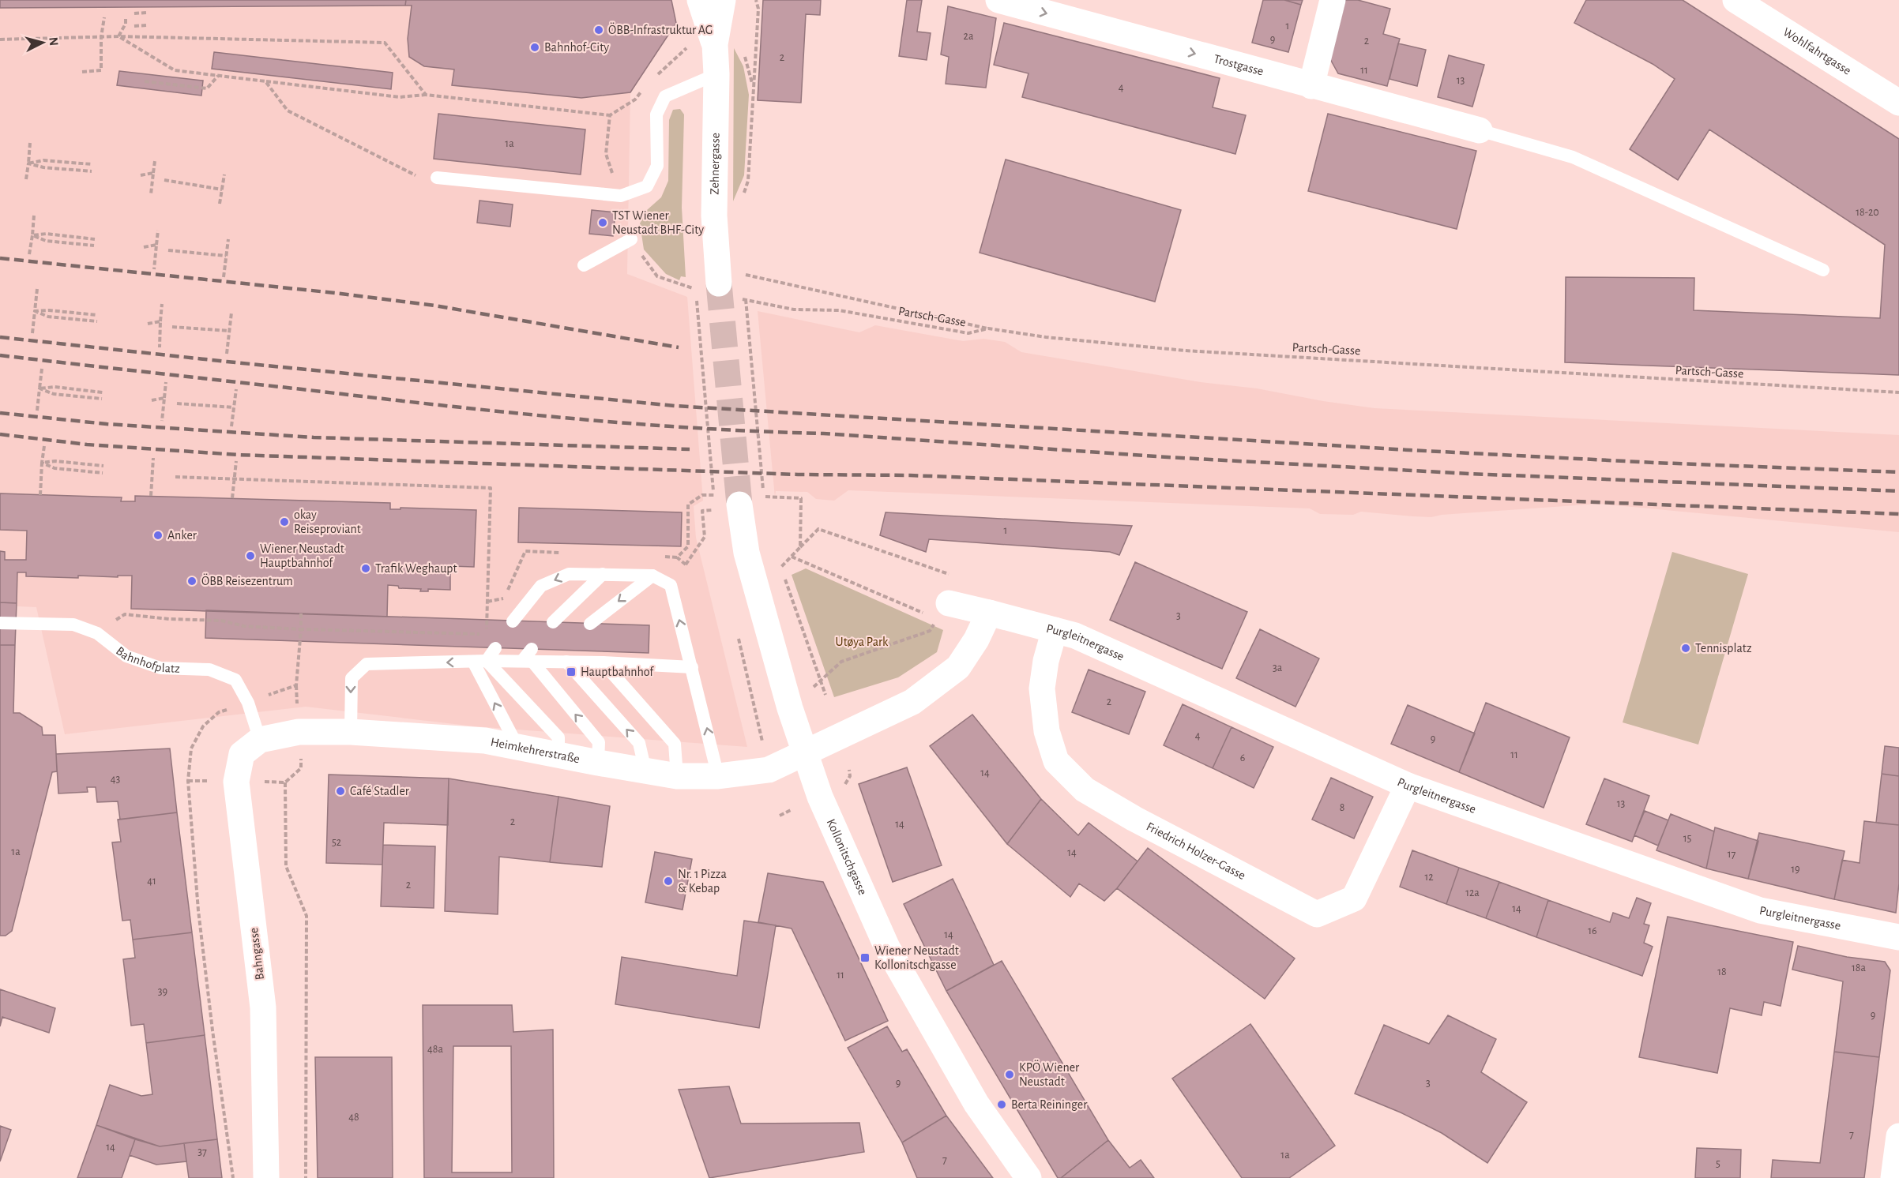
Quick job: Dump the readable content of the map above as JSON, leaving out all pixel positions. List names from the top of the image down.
{
  "streets": {
    "street": [
      "Wohlfahrtgasse",
      "Trostgasse",
      "Zehnergasse",
      "Purgleitnergasse",
      "Heimkehrerstraße",
      "Friedrich Holzer-Gasse",
      "Kollonitschgasse",
      "Bahngasse"
    ],
    "lane": ["Bahnhofplatz"],
    "path": ["Partsch-Gasse"]
  },
  "crossings": [
    ["Purgleitnergasse", "Friedrich Holzer-Gasse"],
    ["Bahnhofplatz", "Heimkehrerstraße"],
    ["Bahnhofplatz", "Bahngasse"],
    ["Heimkehrerstraße", "Kollonitschgasse"],
    ["Heimkehrerstraße", "Bahngasse"]
  ],
  "one_way": ["Trostgasse"],
  "parks": ["Utøya Park"],
  "places": {
    "other": [
      "ÖBB-Infrastruktur AG",
      "Bahnhof-City",
      "TST Wiener Neustadt BHF-City",
      "okay Reiseproviant",
      "Anker",
      "Wiener Neustadt Hauptbahnhof",
      "Trafik Weghaupt",
      "ÖBB Reisezentrum",
      "Tennisplatz",
      "Café Stadler",
      "Nr. 1 Pizza & Kebap",
      "KPÖ Wiener Neustadt",
      "Berta Reininger"
    ],
    "transit": ["Hauptbahnhof", "Wiener Neustadt Kollonitschgasse"]
  },
  "house_numbers": [
    "1",
    "2a",
    "9",
    "2",
    "2",
    "11",
    "13",
    "4",
    "1a",
    "18-20",
    "1",
    "3",
    "3a",
    "2",
    "4",
    "9",
    "11",
    "6",
    "14",
    "43",
    "13",
    "8",
    "2",
    "14",
    "15",
    "52",
    "1a",
    "14",
    "17",
    "19",
    "12",
    "41",
    "2",
    "12a",
    "14",
    "16",
    "14",
    "18a",
    "18",
    "11",
    "39",
    "9",
    "48a",
    "9",
    "3",
    "48",
    "7",
    "14",
    "37",
    "1a",
    "7",
    "5"
  ],
  "north": "right"
}
